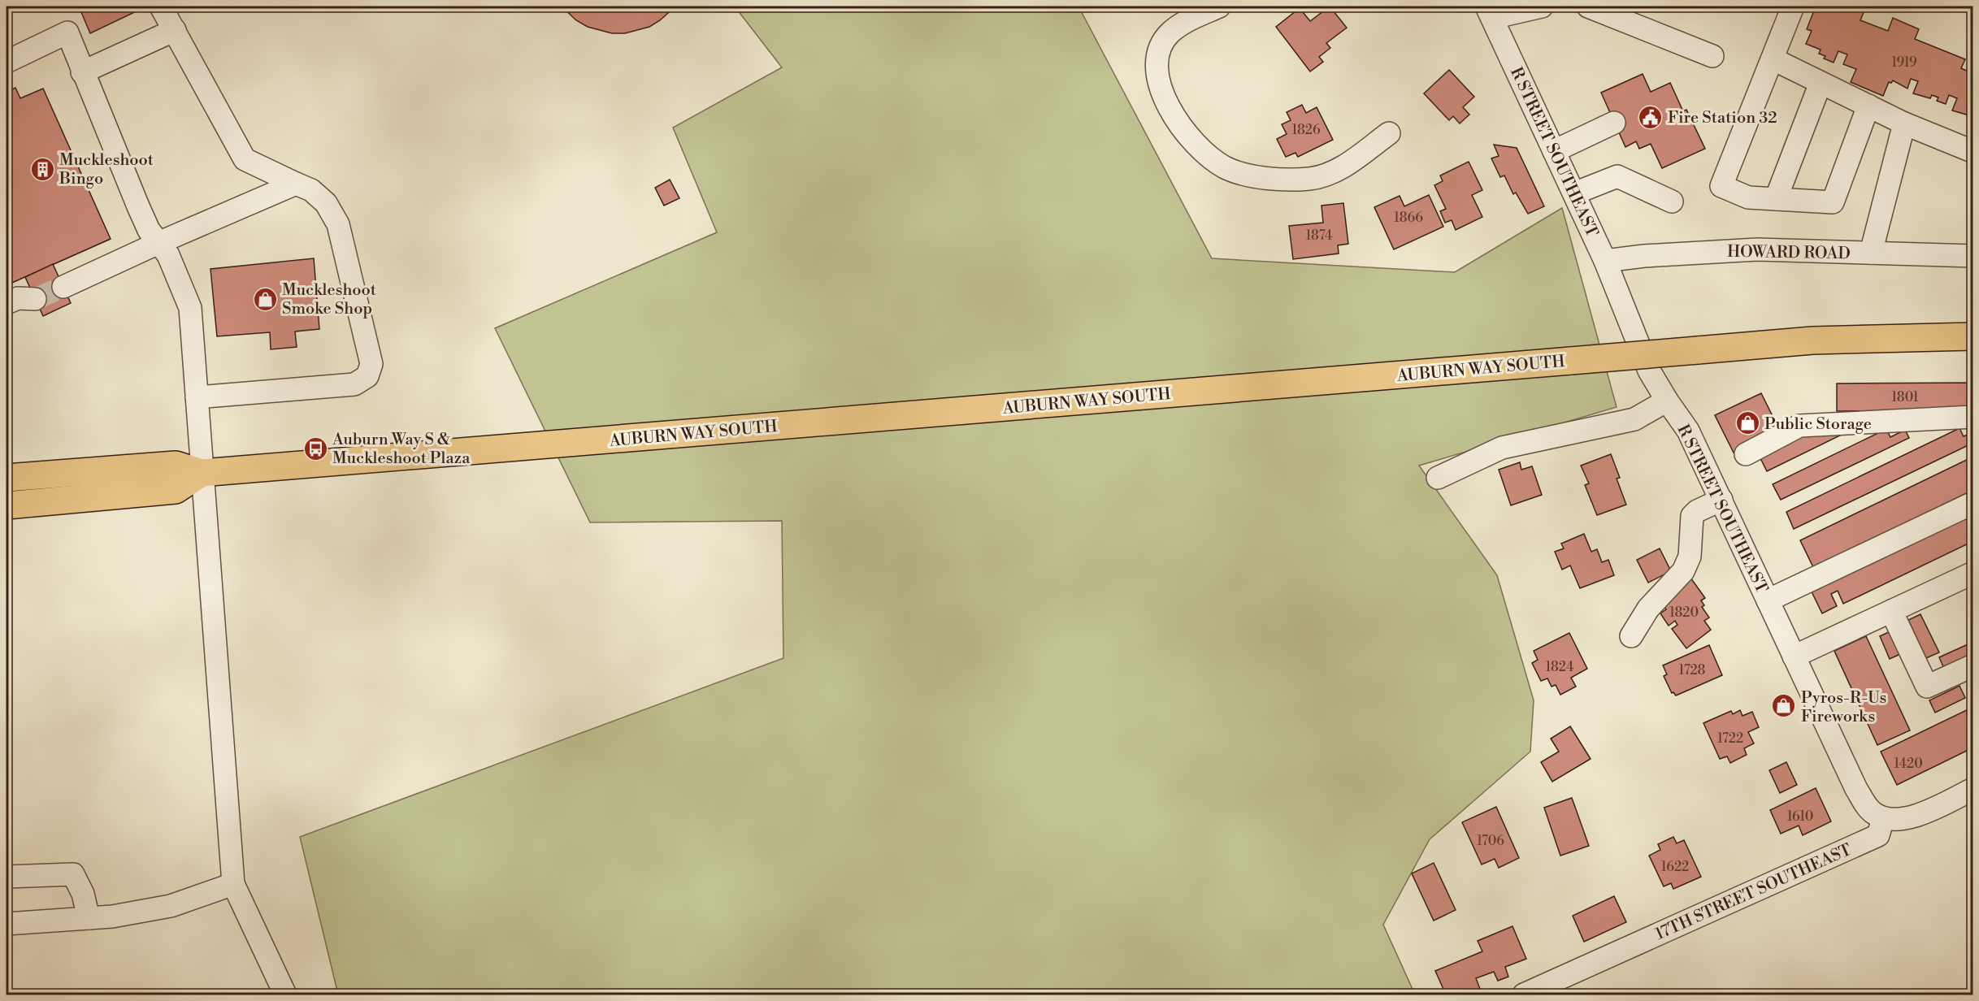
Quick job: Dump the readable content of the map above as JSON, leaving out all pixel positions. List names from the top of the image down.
{
  "streets": {
    "main road": ["AUBURN WAY SOUTH"],
    "street": ["R STREET SOUTHEAST", "HOWARD ROAD", "17TH STREET SOUTHEAST"]
  },
  "crossings": [
    ["R STREET SOUTHEAST", "HOWARD ROAD"],
    ["R STREET SOUTHEAST", "17TH STREET SOUTHEAST"]
  ],
  "places": {
    "public building": ["Fire Station 32"],
    "building": ["Muckleshoot Bingo"],
    "shop": ["Muckleshoot Smoke Shop", "Public Storage", "Pyros-R-Us Fireworks"],
    "bus stop": ["Auburn Way S & Muckleshoot Plaza"]
  },
  "house_numbers": [
    "1919",
    "1826",
    "1866",
    "1874",
    "1801",
    "1820",
    "1824",
    "1728",
    "1722",
    "1420",
    "1610",
    "1706",
    "1622"
  ]
}
